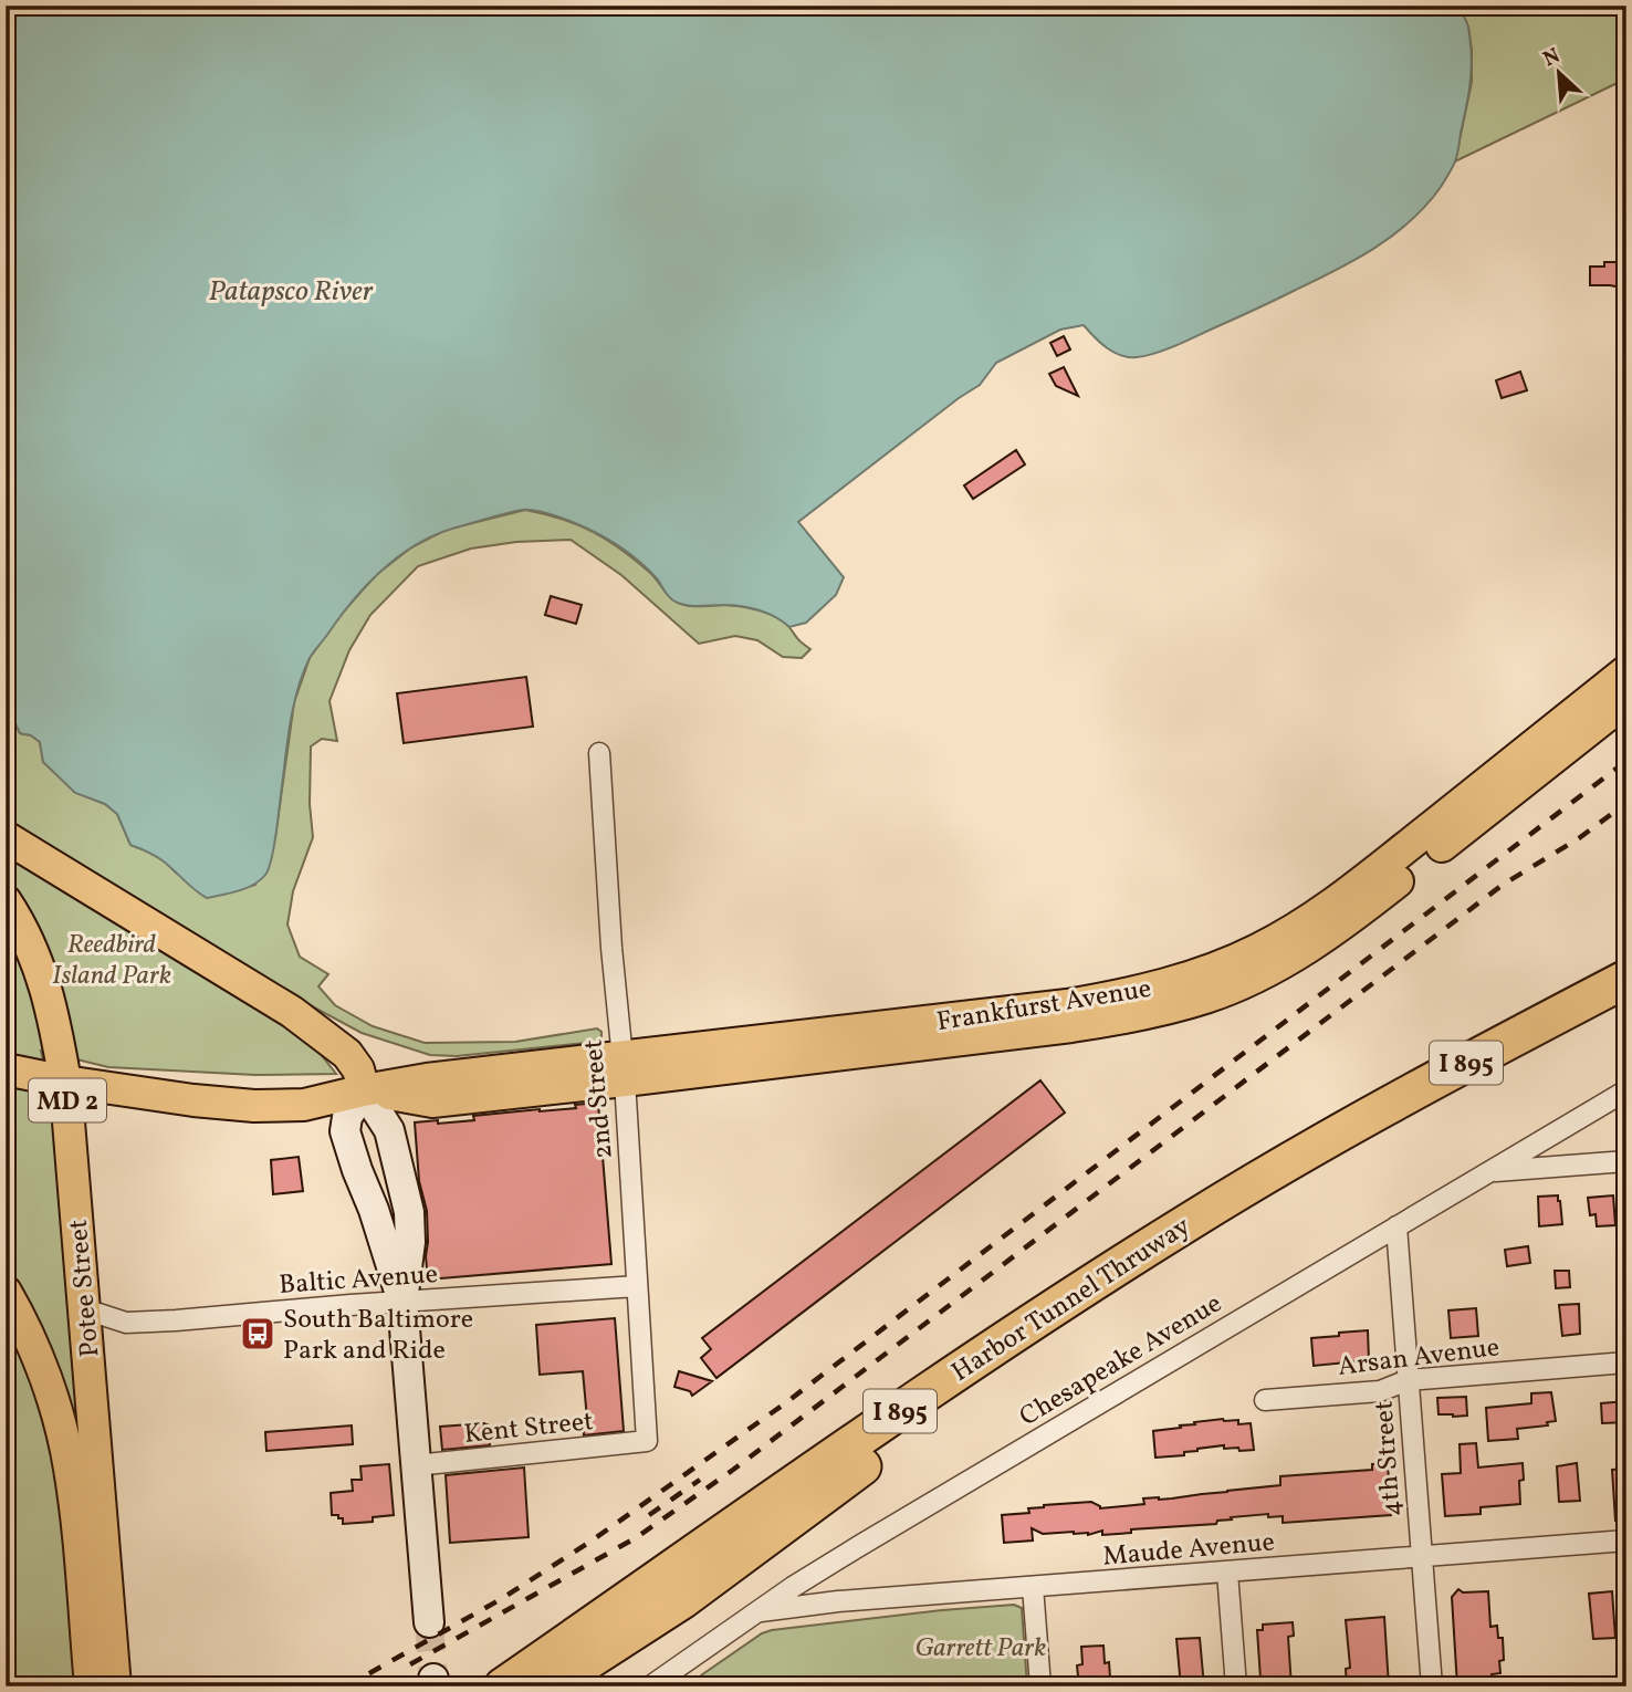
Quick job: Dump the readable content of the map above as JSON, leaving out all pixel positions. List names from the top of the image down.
{
  "streets": {
    "highway": ["I 895", "Harbor Tunnel Thruway"],
    "main road": ["Frankfurst Avenue", "MD 2", "Potee Street"],
    "street": [
      "2nd Street",
      "Baltic Avenue",
      "Arsan Avenue",
      "Chesapeake Avenue",
      "Kent Street",
      "4th Street",
      "Maude Avenue"
    ]
  },
  "crossings": [
    ["Frankfurst Avenue", "2nd Street"],
    ["Frankfurst Avenue", "Potee Street"],
    ["2nd Street", "Baltic Avenue"],
    ["2nd Street", "Kent Street"],
    ["Baltic Avenue", "Potee Street"],
    ["Arsan Avenue", "4th Street"],
    ["Chesapeake Avenue", "4th Street"],
    ["Chesapeake Avenue", "Maude Avenue"],
    ["4th Street", "Maude Avenue"]
  ],
  "water": ["Patapsco River"],
  "parks": ["Reedbird Island Park", "Garrett Park"],
  "places": {
    "bus stop": ["South Baltimore Park and Ride"]
  },
  "north": "top left"
}
